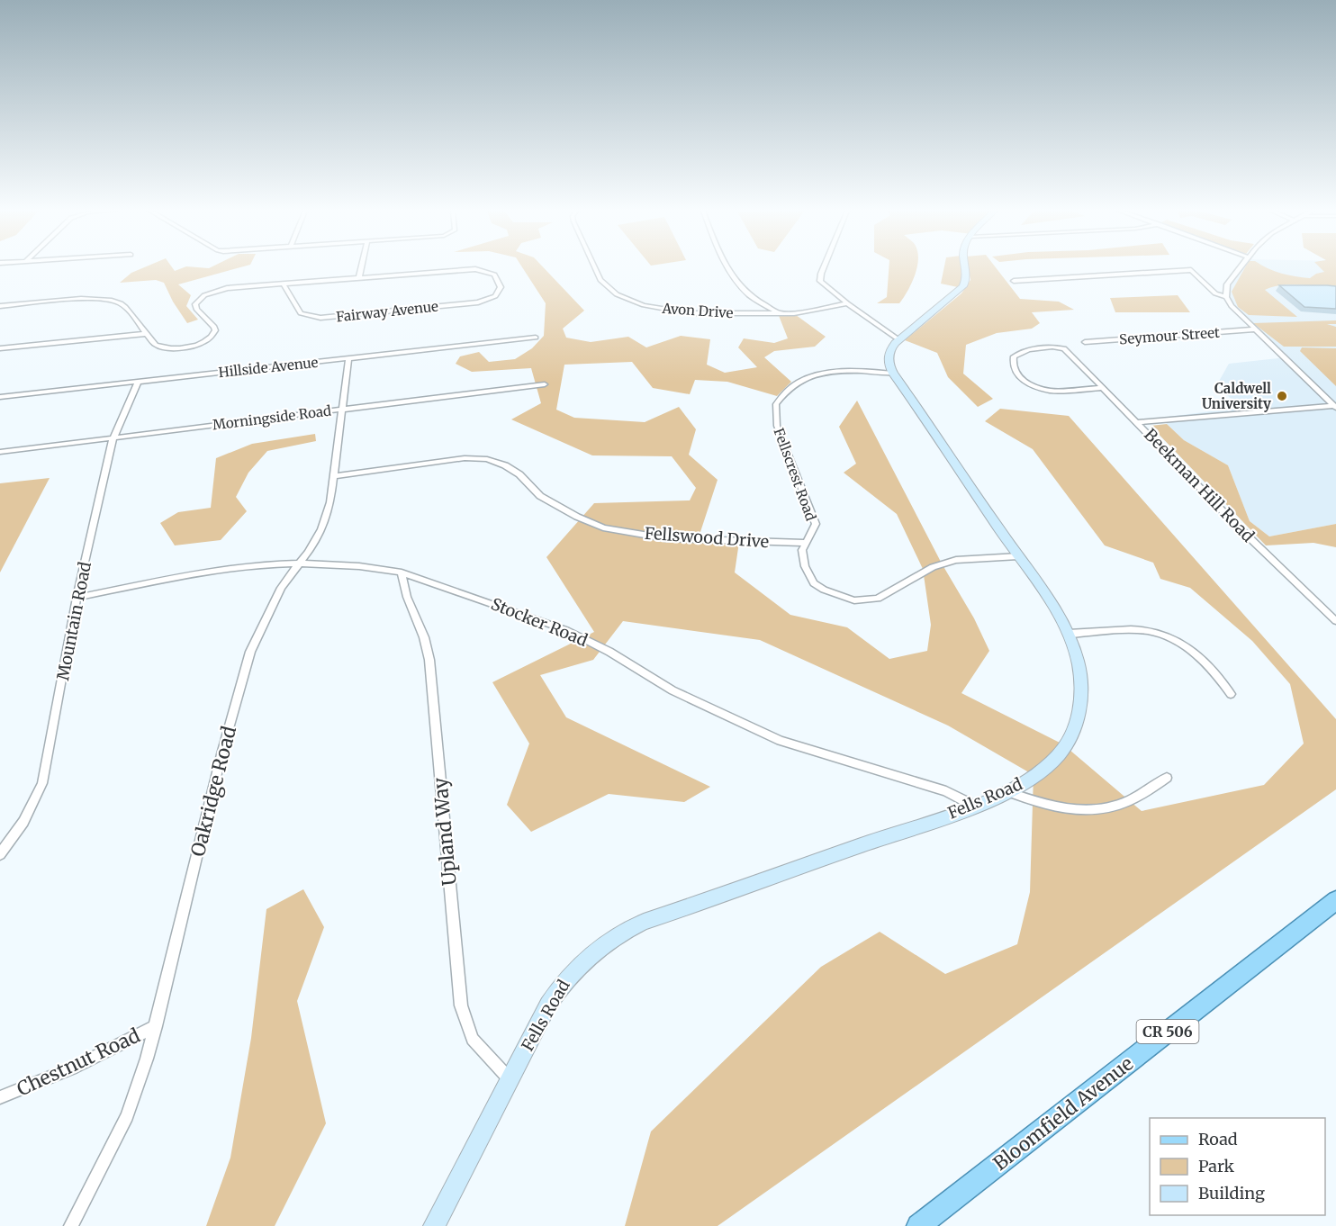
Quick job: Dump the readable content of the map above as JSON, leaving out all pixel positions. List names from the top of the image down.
{
  "streets": {
    "main road": ["CR 506", "Bloomfield Avenue"],
    "street": [
      "Avon Drive",
      "Fairway Avenue",
      "Seymour Street",
      "Hillside Avenue",
      "Morningside Road",
      "Fellscrest Road",
      "Beekman Hill Road",
      "Fellswood Drive",
      "Mountain Road",
      "Stocker Road",
      "Oakridge Road",
      "Fells Road",
      "Upland Way",
      "Chestnut Road"
    ]
  },
  "crossings": [
    ["Hillside Avenue", "Mountain Road"],
    ["Hillside Avenue", "Oakridge Road"],
    ["Morningside Road", "Mountain Road"],
    ["Morningside Road", "Oakridge Road"],
    ["Fellscrest Road", "Fellswood Drive"],
    ["Fellscrest Road", "Fells Road"],
    ["Fellswood Drive", "Oakridge Road"],
    ["Mountain Road", "Stocker Road"],
    ["Stocker Road", "Oakridge Road"],
    ["Stocker Road", "Fells Road"],
    ["Stocker Road", "Upland Way"],
    ["Oakridge Road", "Chestnut Road"],
    ["Fells Road", "Upland Way"]
  ],
  "places": ["Caldwell University"],
  "legend": ["Road", "Park", "Building"]
}
